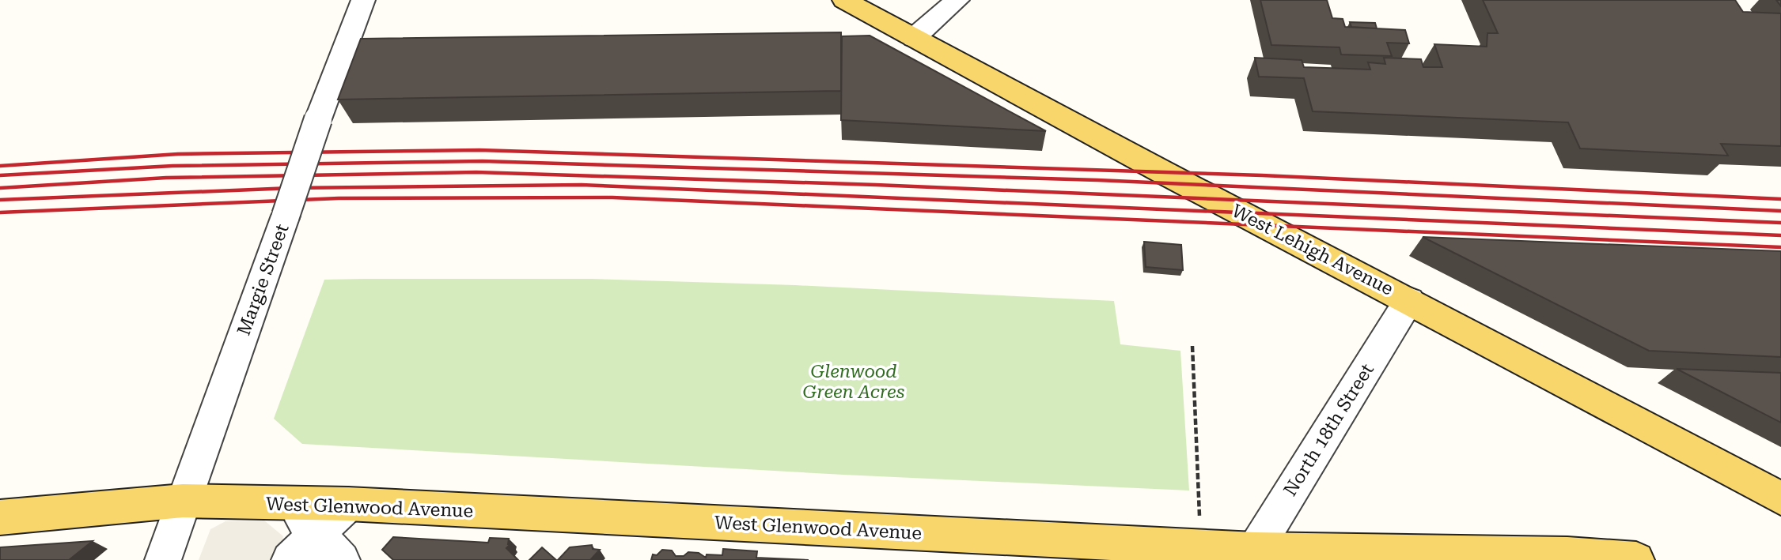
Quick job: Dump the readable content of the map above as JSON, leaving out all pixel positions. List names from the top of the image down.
{
  "streets": {
    "main road": ["West Lehigh Avenue", "West Glenwood Avenue"],
    "street": ["Margie Street", "North 18th Street"]
  },
  "crossings": [
    ["West Lehigh Avenue", "North 18th Street"],
    ["Margie Street", "West Glenwood Avenue"],
    ["North 18th Street", "West Glenwood Avenue"]
  ],
  "parks": ["Glenwood Green Acres"]
}
